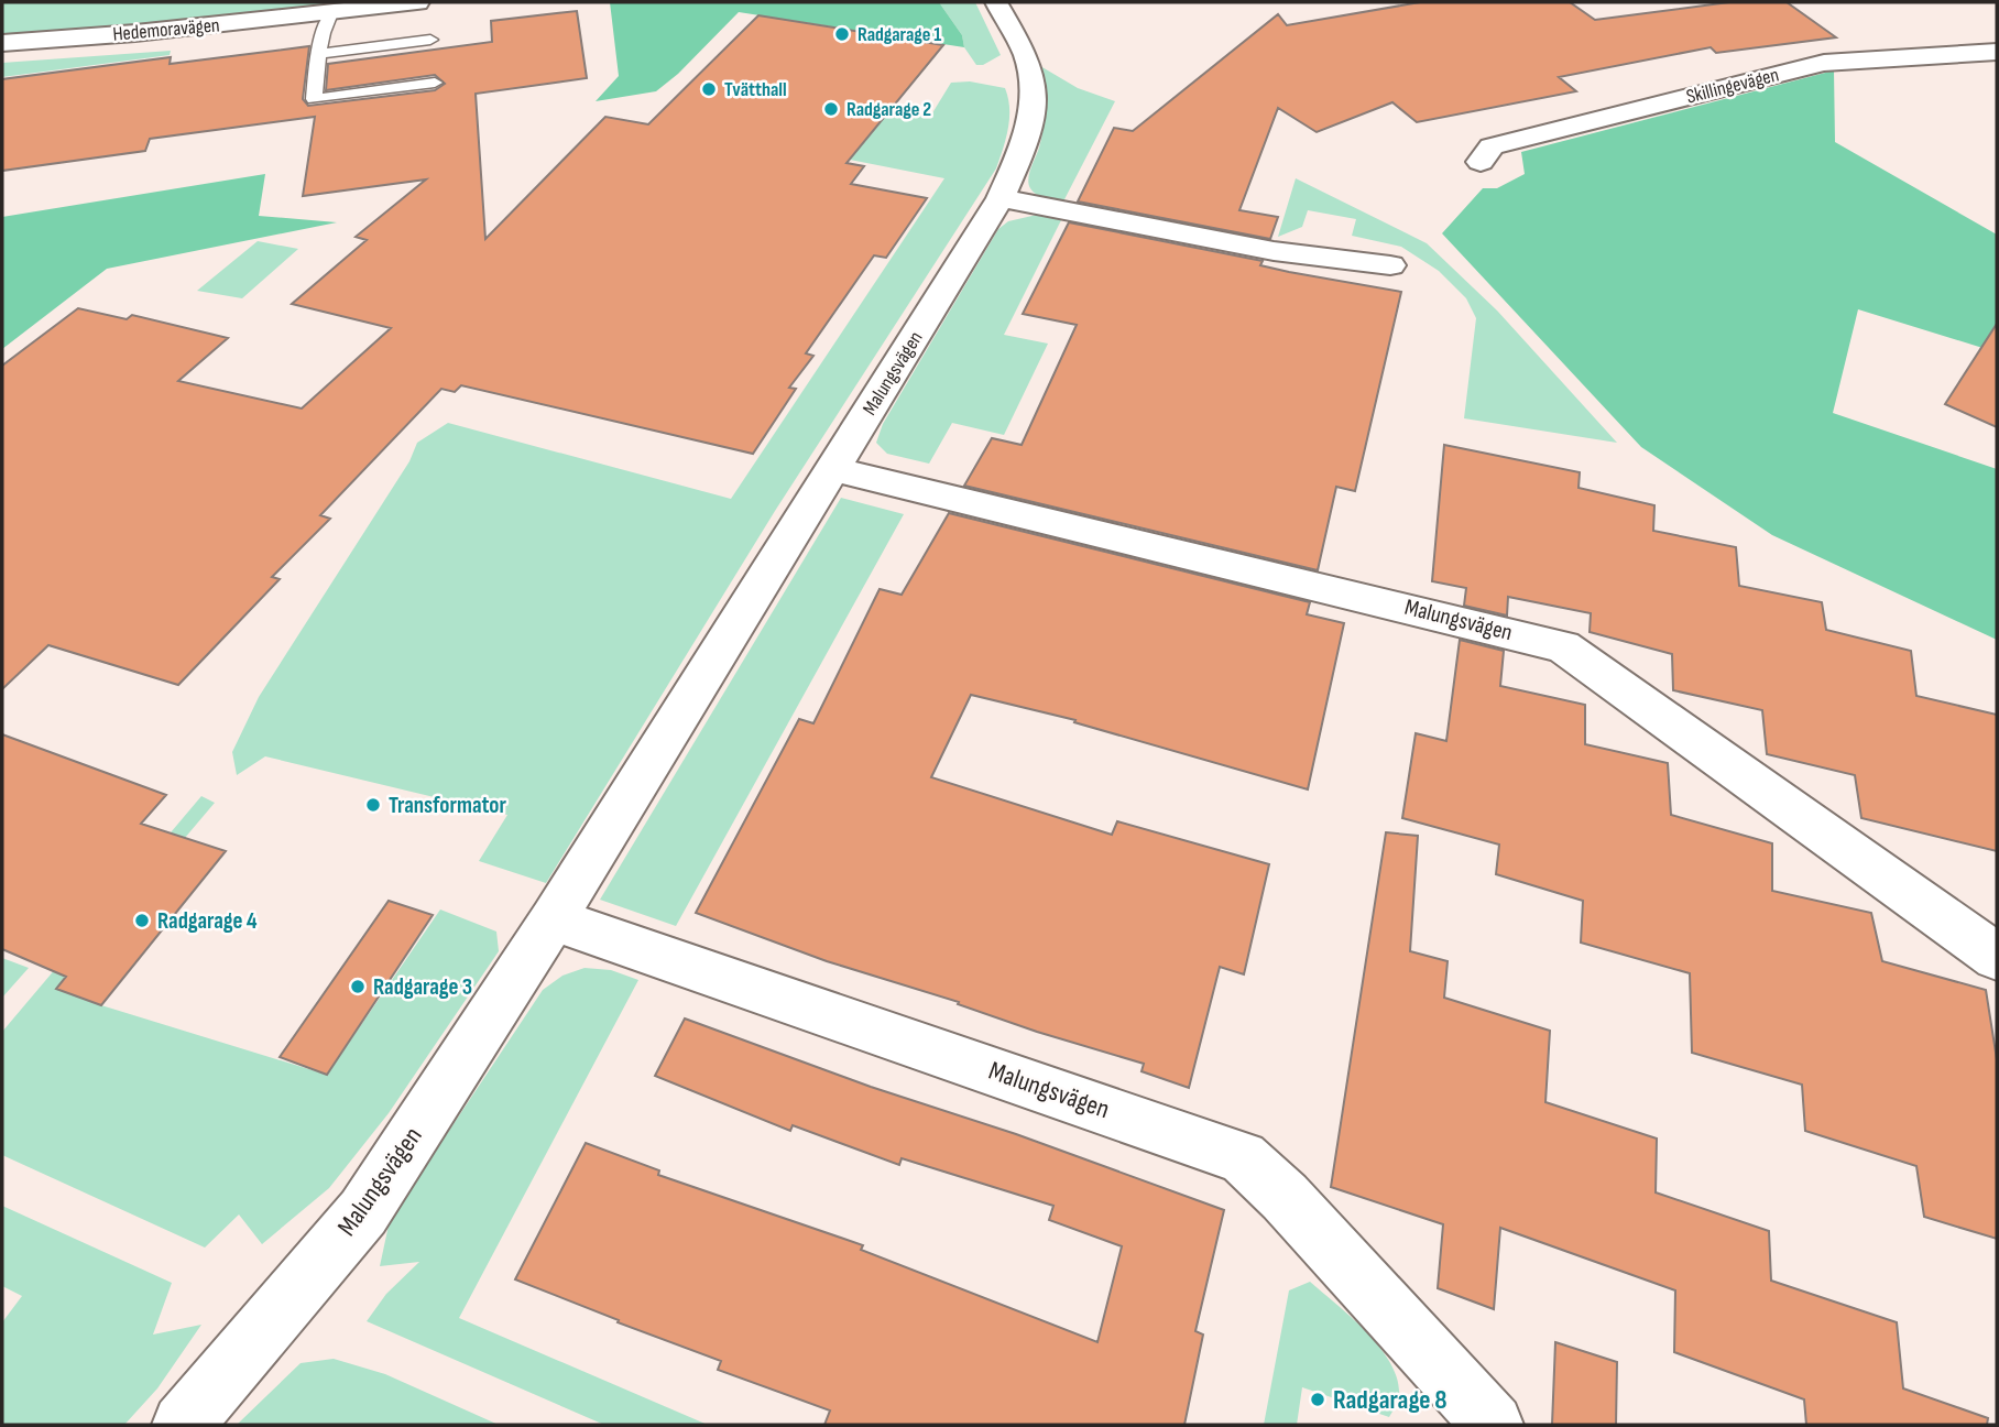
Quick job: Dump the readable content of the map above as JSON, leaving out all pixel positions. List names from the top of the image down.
{
  "streets": {
    "street": ["Hedemoravägen", "Skillingevägen", "Malungsvägen"]
  },
  "places": [
    "Radgarage 1",
    "Tvätthall",
    "Radgarage 2",
    "Transformator",
    "Radgarage 4",
    "Radgarage 3",
    "Radgarage 8"
  ]
}
